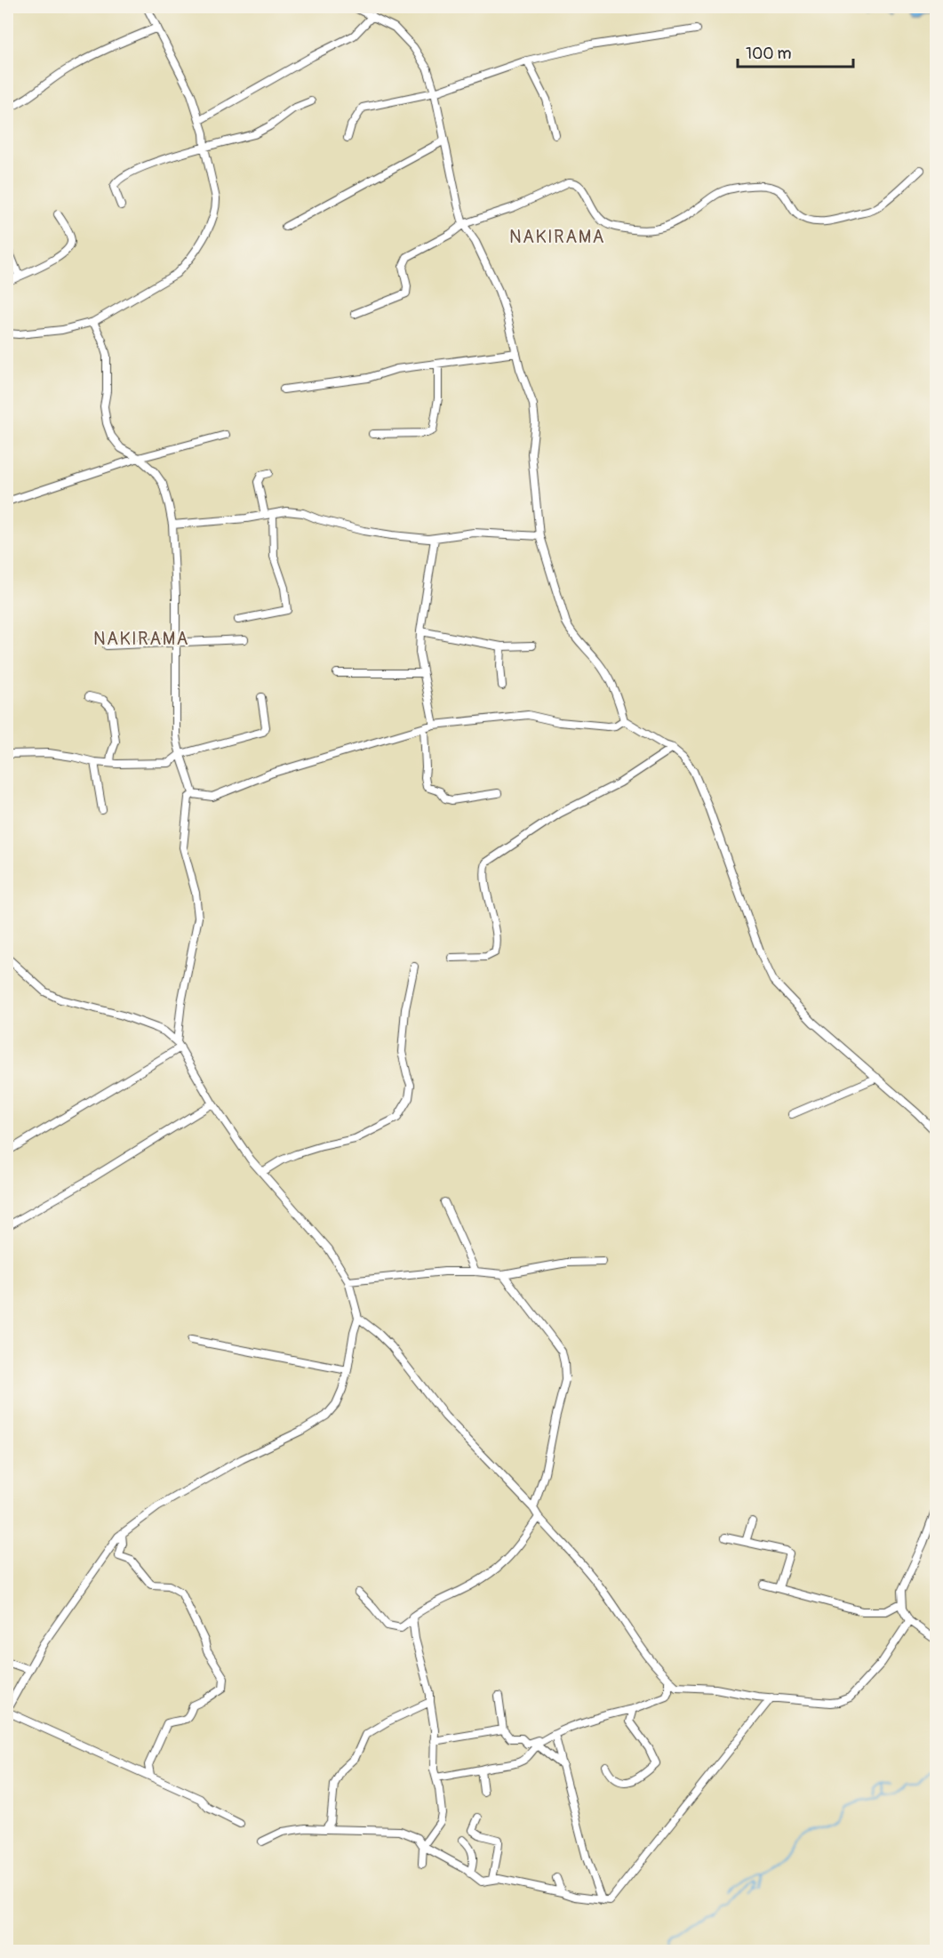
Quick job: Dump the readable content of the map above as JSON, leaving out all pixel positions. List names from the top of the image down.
{
  "districts": ["NAKIRAMA", "NAKIRAMA"],
  "scale_bar": "100 m"
}
